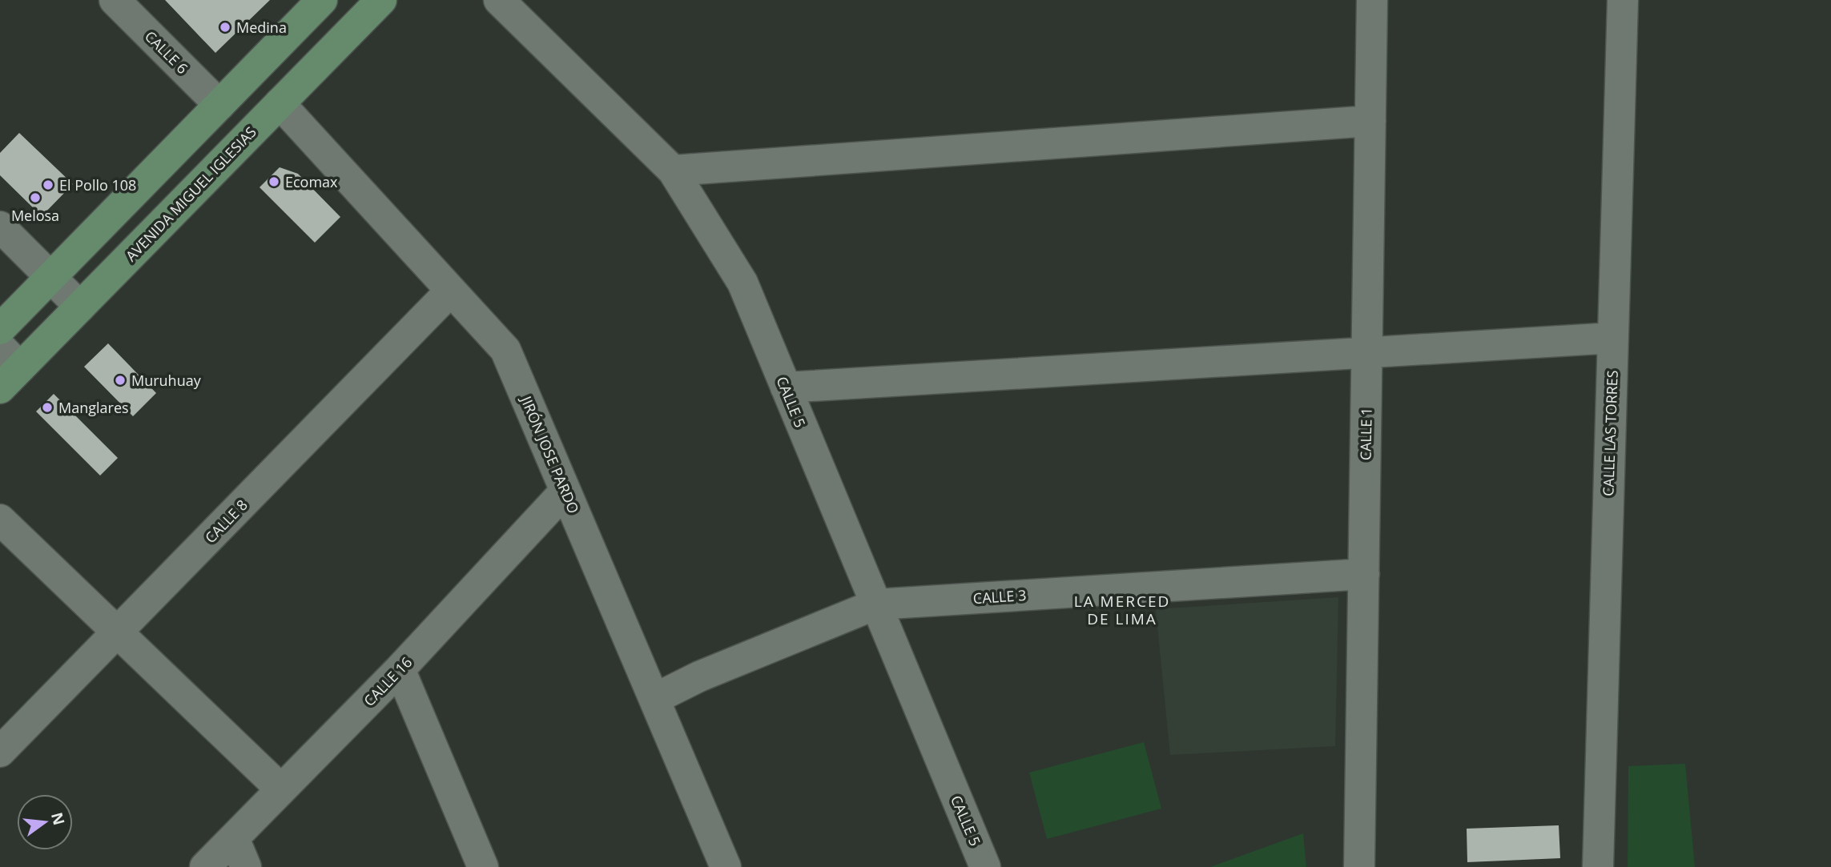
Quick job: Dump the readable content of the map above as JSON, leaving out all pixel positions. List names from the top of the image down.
{
  "streets": {
    "main road": ["AVENIDA MIGUEL IGLESIAS"],
    "street": [
      "CALLE 6",
      "CALLE 5",
      "CALLE LAS TORRES",
      "CALLE 1",
      "JIRÓN JOSE PARDO",
      "CALLE 8",
      "CALLE 3",
      "CALLE 16"
    ]
  },
  "crossings": [
    ["AVENIDA MIGUEL IGLESIAS", "JIRÓN JOSE PARDO"],
    ["CALLE 5", "CALLE 3"],
    ["CALLE 1", "CALLE 3"],
    ["JIRÓN JOSE PARDO", "CALLE 8"],
    ["JIRÓN JOSE PARDO", "CALLE 3"],
    ["JIRÓN JOSE PARDO", "CALLE 16"]
  ],
  "districts": ["LA MERCED DE LIMA"],
  "places": [
    "Medina",
    "Ecomax",
    "El Pollo 108",
    "Melosa",
    "Muruhuay",
    "Manglares"
  ],
  "north": "right"
}
